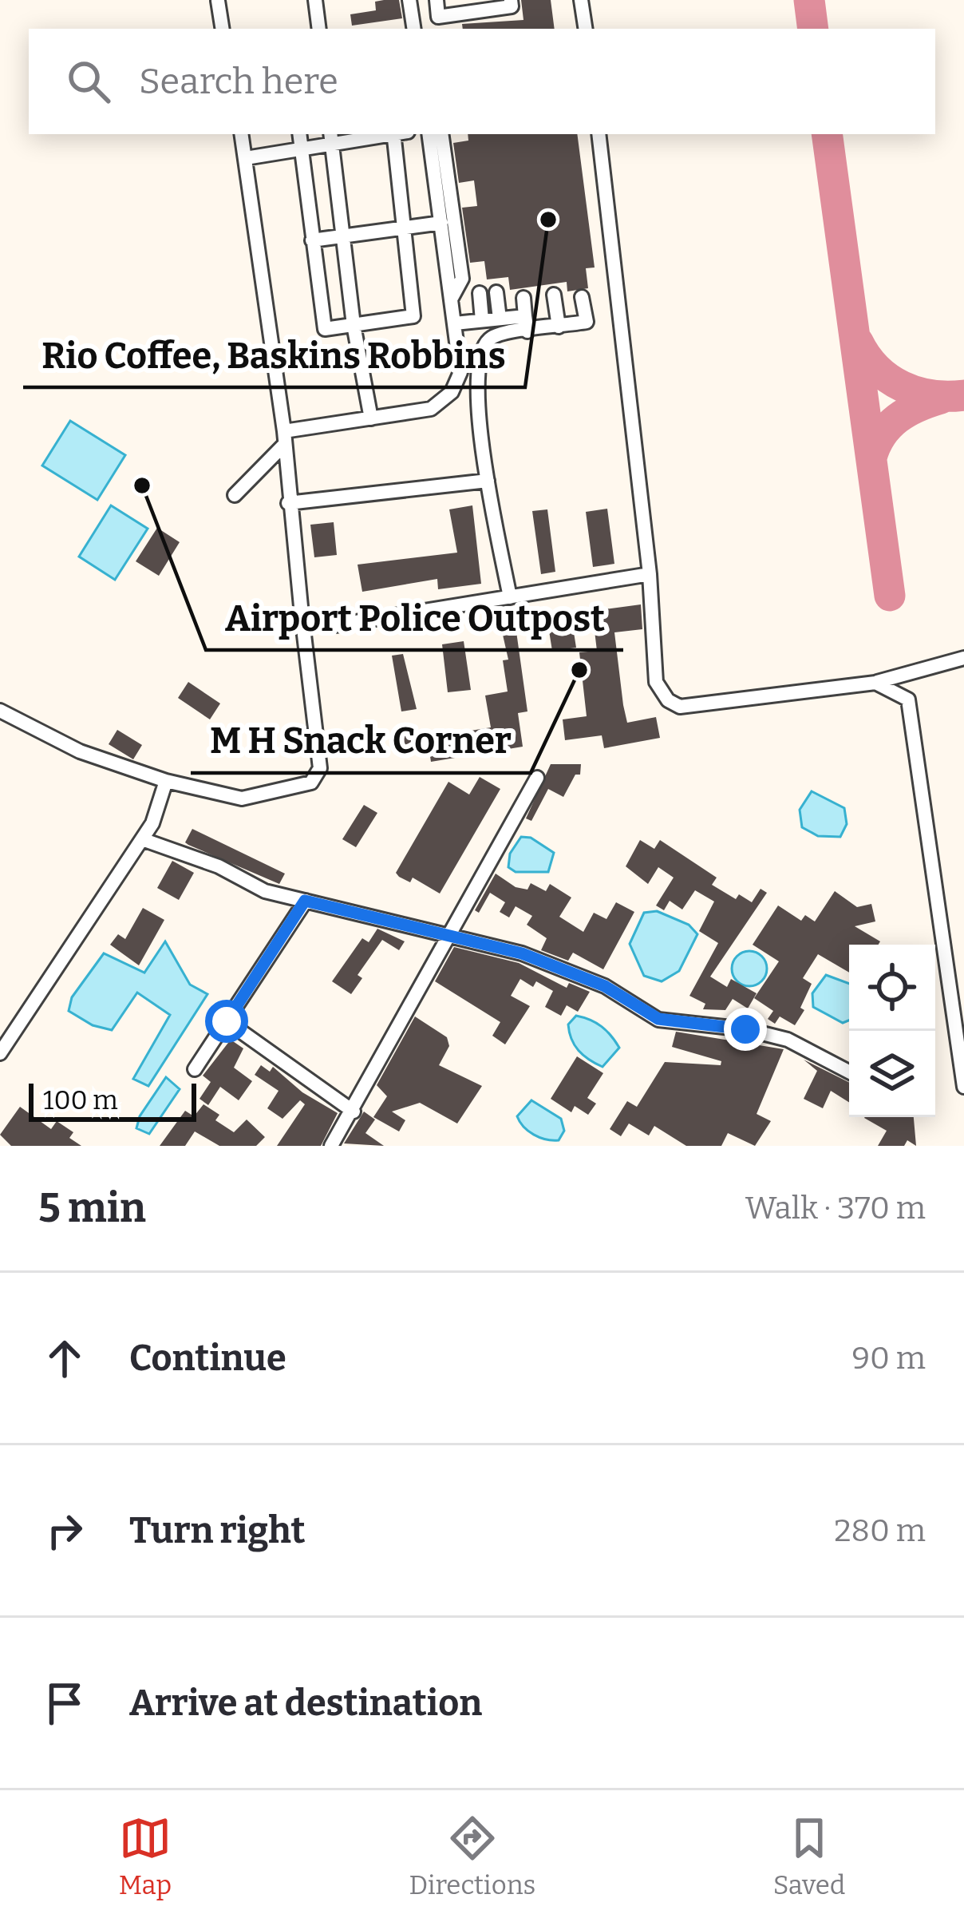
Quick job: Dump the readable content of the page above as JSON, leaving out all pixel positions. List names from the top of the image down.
{
  "places": ["Rio Coffee, Baskins Robbins", "Airport Police Outpost", "M H Snack Corner"],
  "scale_bar": "100 m",
  "page": {
    "search": "Search here",
    "scale": "100 m",
    "heading": ["5 min", "Walk · 370 m"],
    "list": [
      ["Continue", "90 m"],
      ["Turn right", "280 m"],
      "Arrive at destination"
    ],
    "nav": ["Map", "Directions", "Saved"]
  }
}
